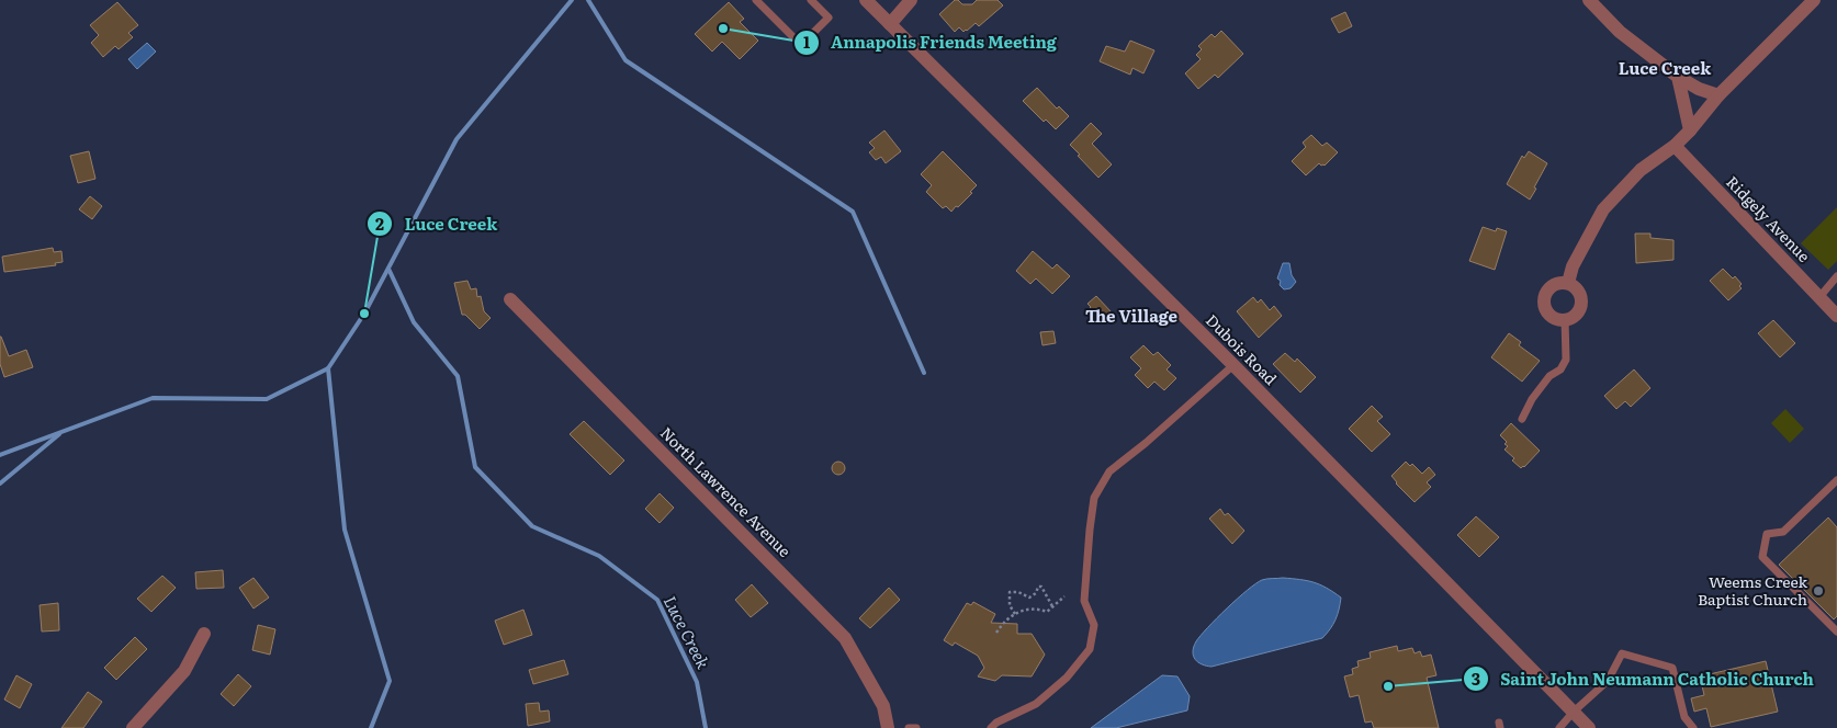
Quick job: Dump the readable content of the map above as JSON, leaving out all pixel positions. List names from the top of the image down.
{
  "streets": {
    "street": ["Ridgely Avenue", "Dubois Road", "North Lawrence Avenue"]
  },
  "districts": ["Luce Creek", "The Village"],
  "water": ["Luce Creek"],
  "places": [
    "Annapolis Friends Meeting",
    "Luce Creek",
    "Weems Creek Baptist Church",
    "Saint John Neumann Catholic Church"
  ]
}
